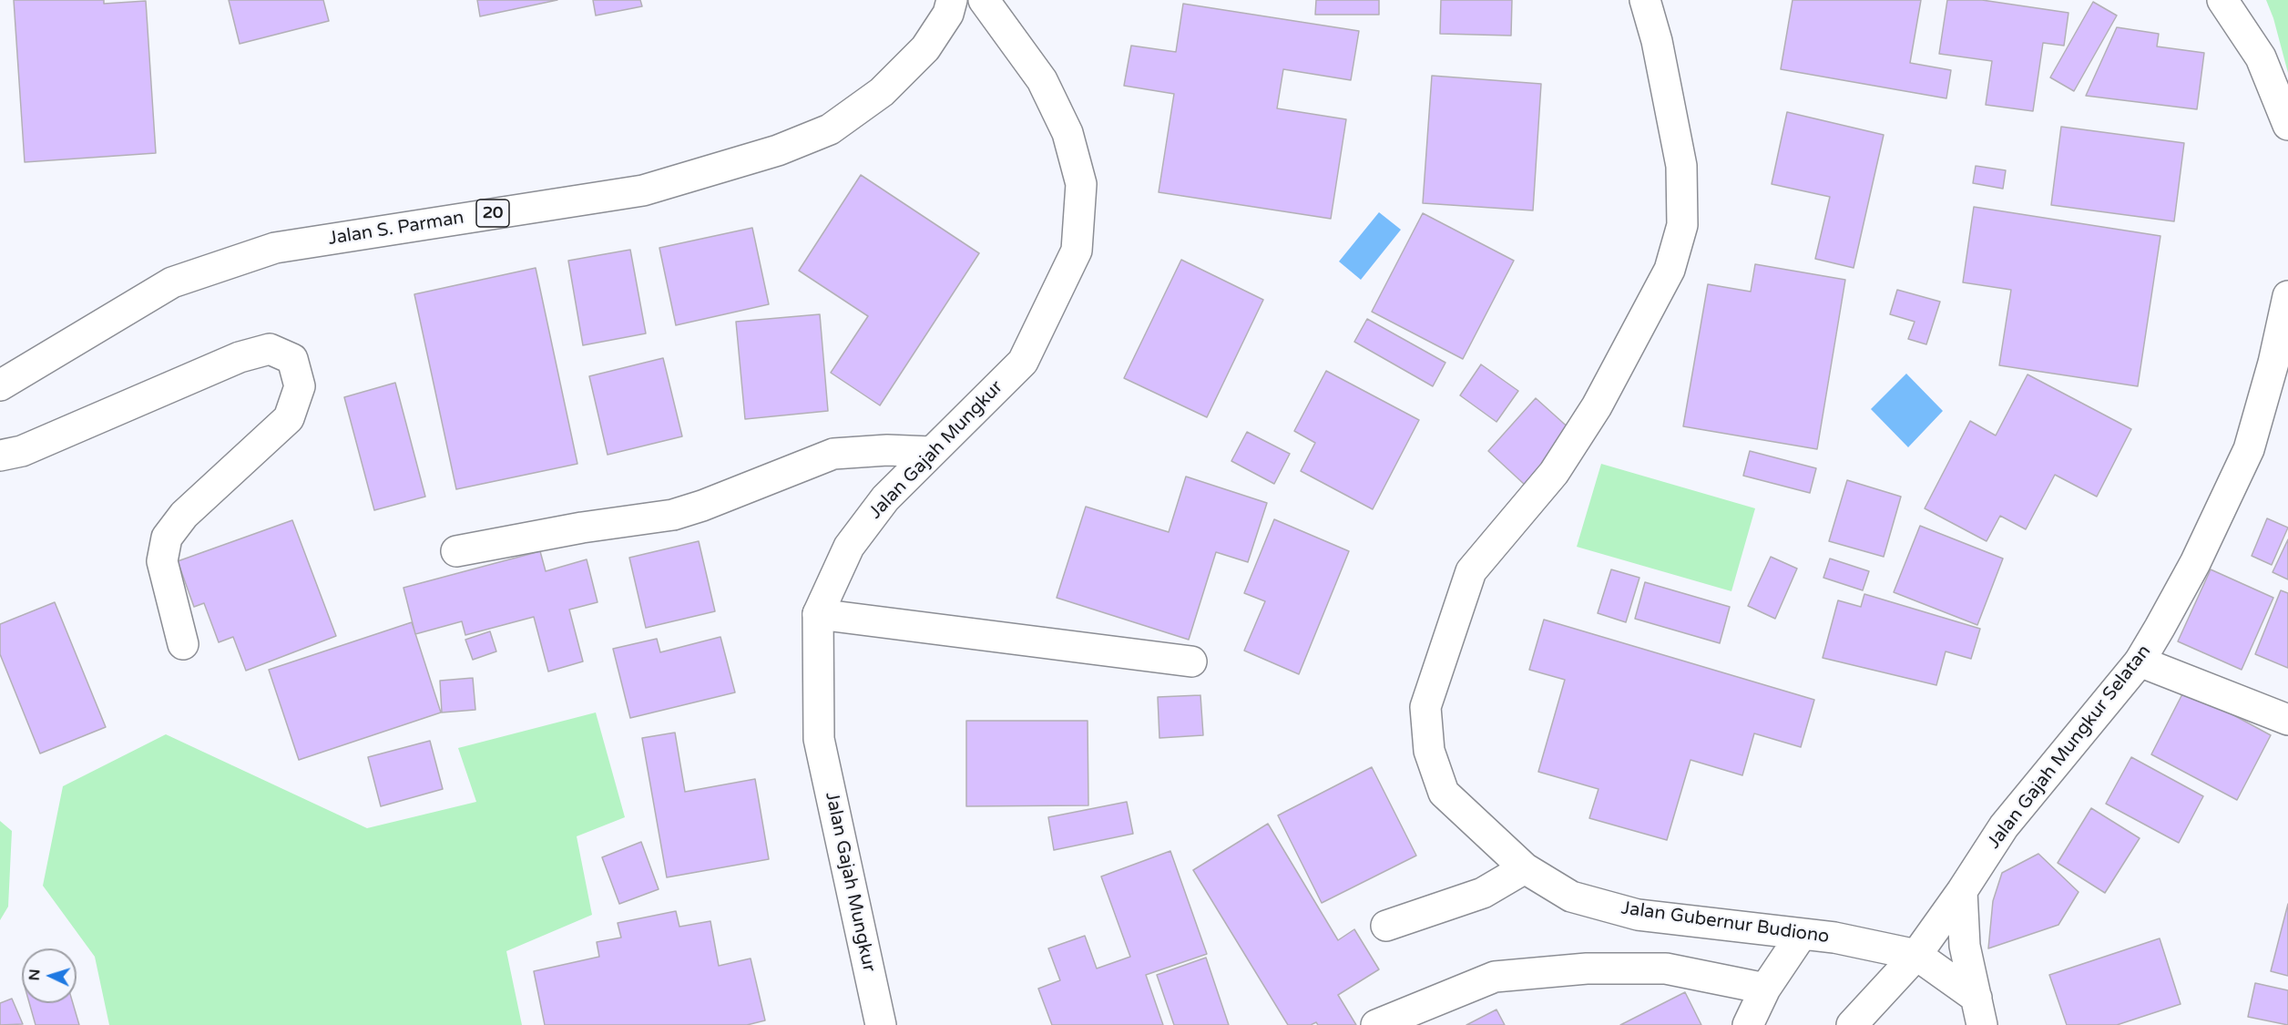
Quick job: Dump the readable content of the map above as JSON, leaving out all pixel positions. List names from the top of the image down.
{
  "streets": {
    "main road": [
      "20",
      "Jalan S. Parman",
      "Jalan Gajah Mungkur",
      "Jalan Gajah Mungkur Selatan",
      "Jalan Gubernur Budiono"
    ]
  },
  "north": "left"
}
